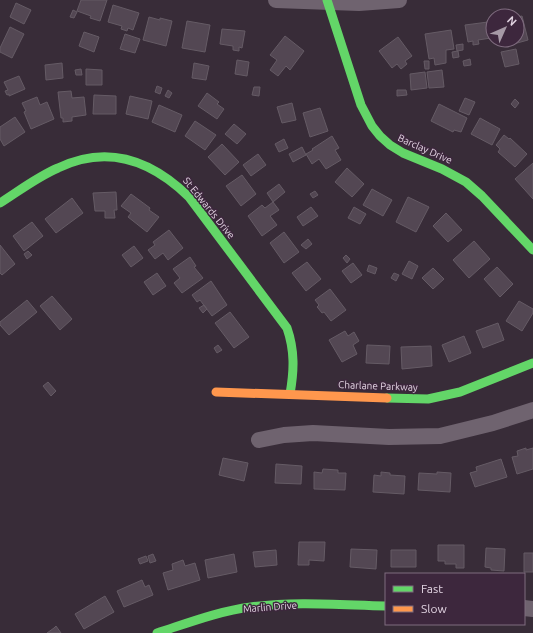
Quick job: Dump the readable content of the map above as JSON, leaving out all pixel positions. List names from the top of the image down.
{
  "streets": {
    "street": [
      "Barclay Drive",
      "St Edwards Drive",
      "Charlane Parkway",
      "Marlin Drive"
    ]
  },
  "crossings": [
    ["St Edwards Drive", "Charlane Parkway"]
  ],
  "legend": ["Fast", "Slow"],
  "north": "top right"
}
